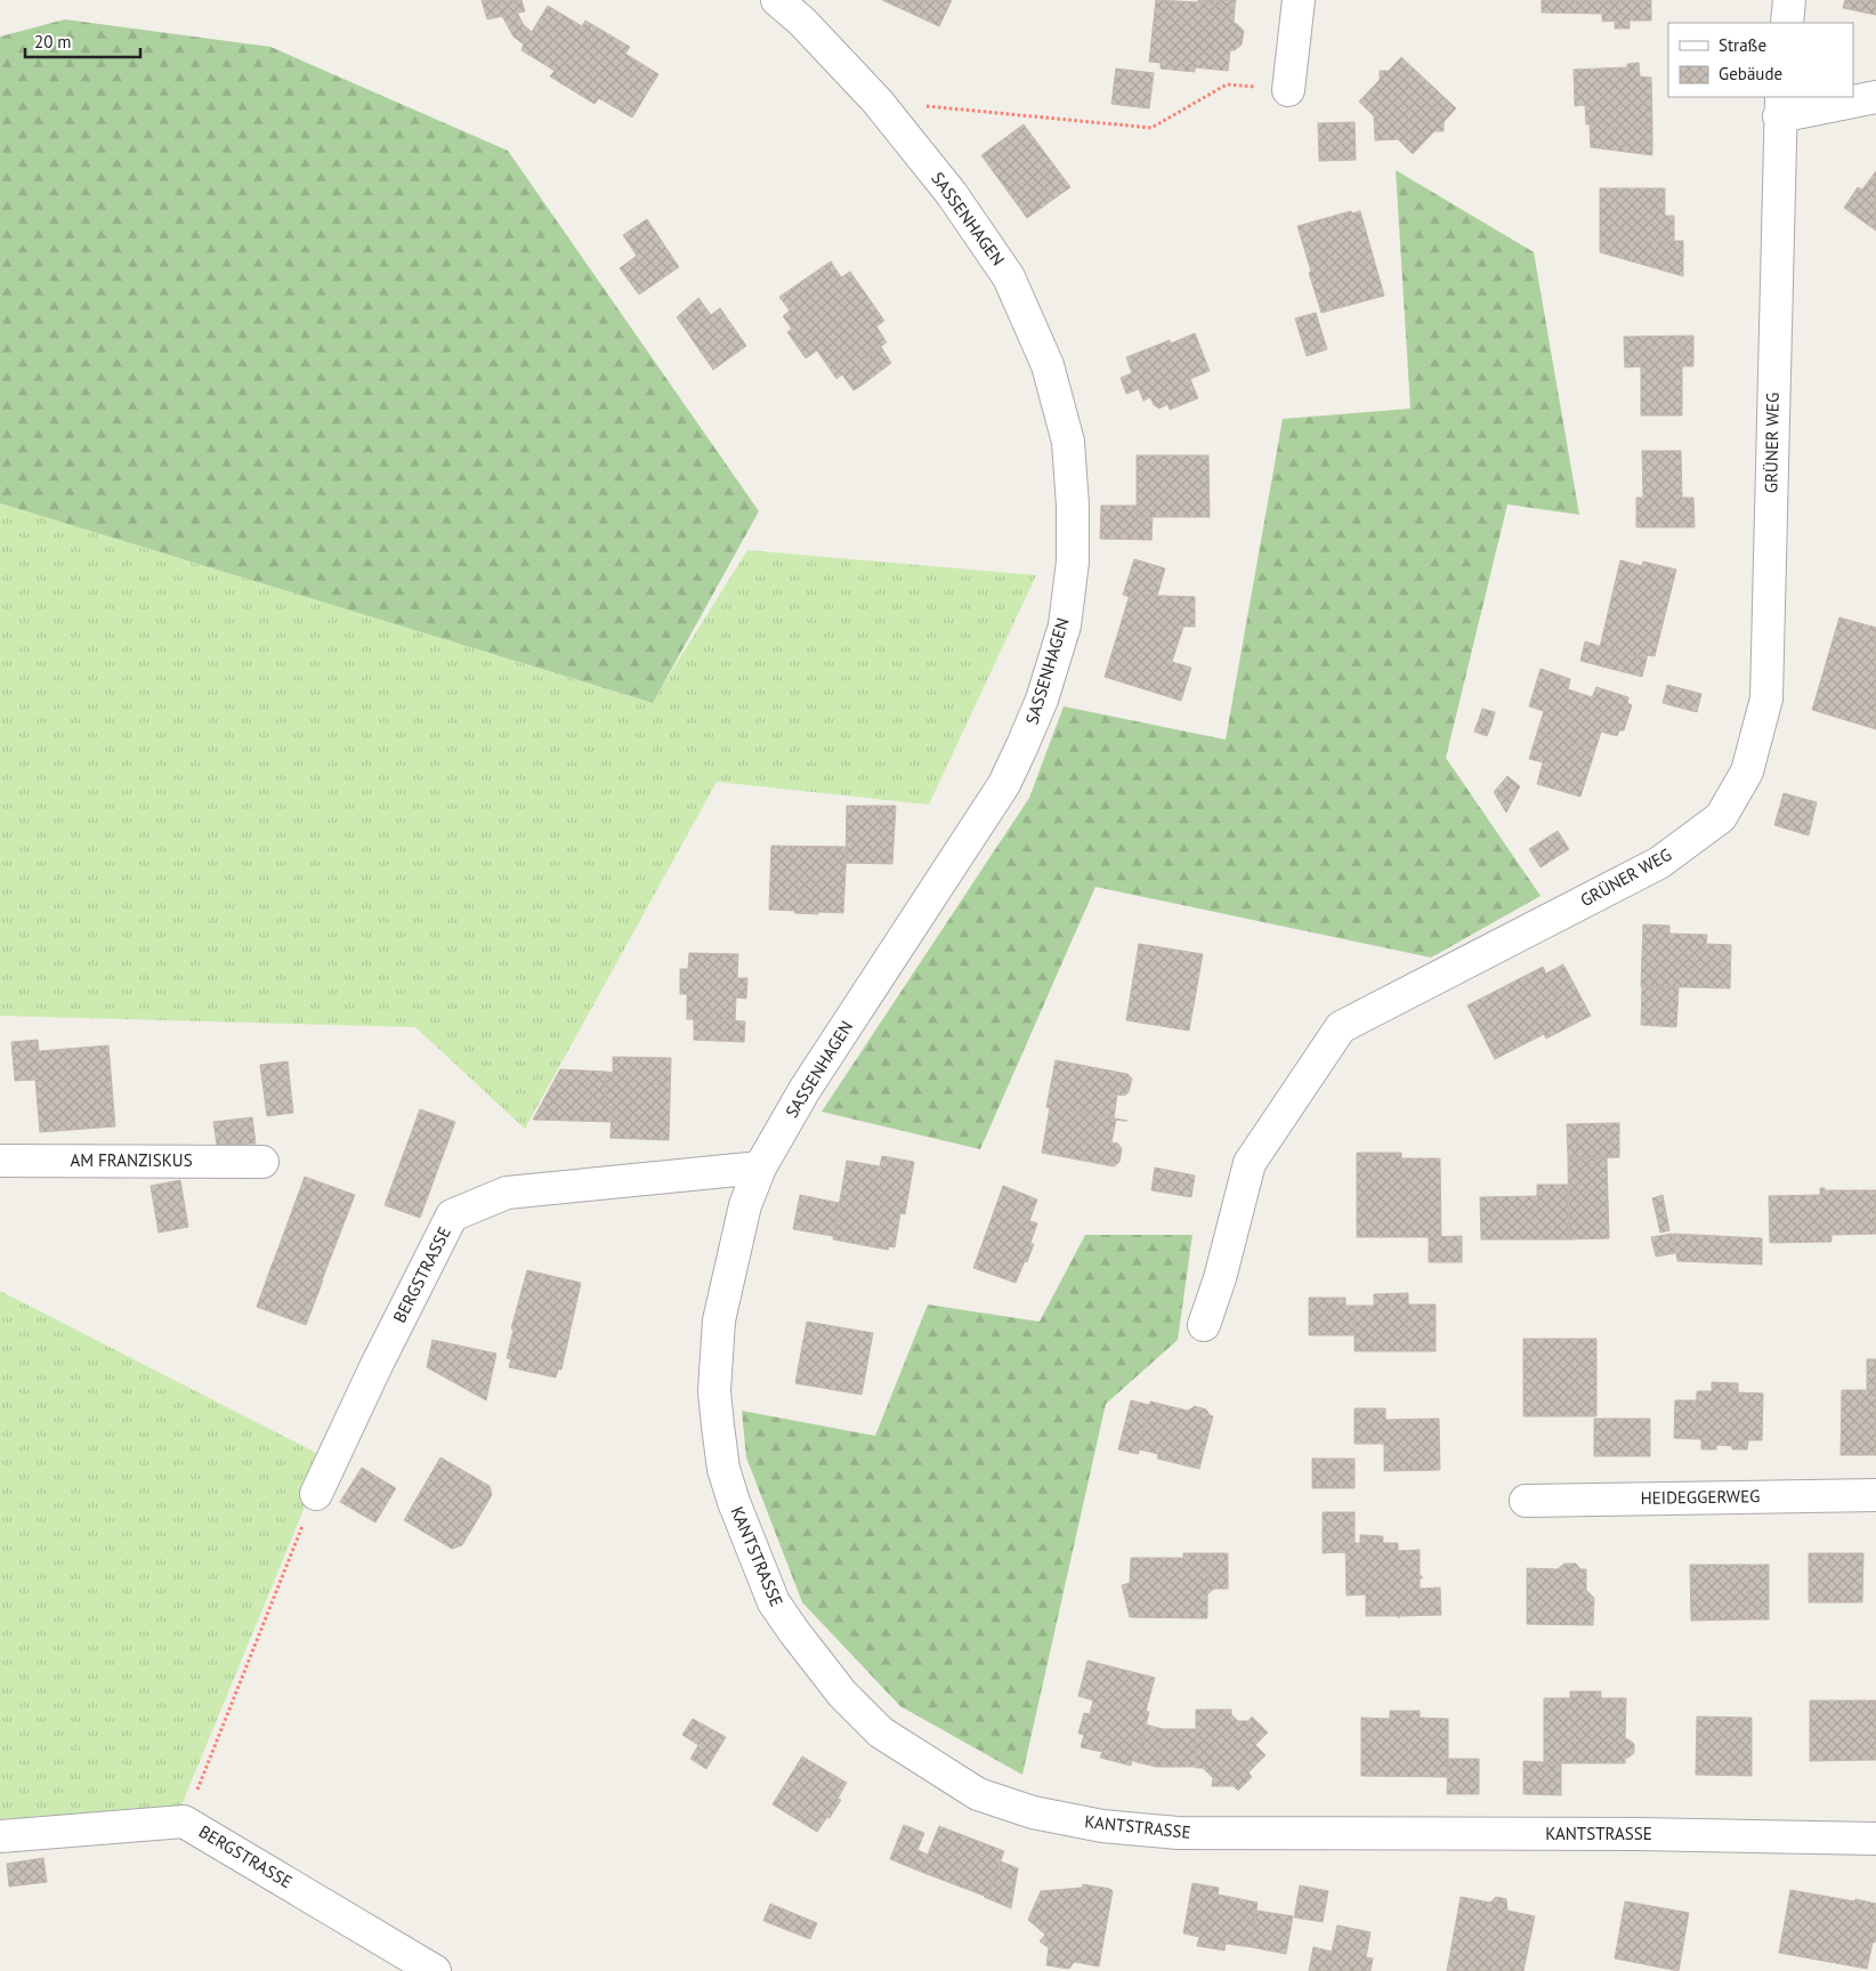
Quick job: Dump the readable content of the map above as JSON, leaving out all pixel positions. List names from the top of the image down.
{
  "streets": {
    "street": [
      "SASSENHAGEN",
      "GRÜNER WEG",
      "AM FRANZISKUS",
      "BERGSTRASSE",
      "HEIDEGGERWEG",
      "KANTSTRASSE"
    ]
  },
  "crossings": [
    ["SASSENHAGEN", "BERGSTRASSE"],
    ["SASSENHAGEN", "KANTSTRASSE"]
  ],
  "legend": ["Straße", "Gebäude"],
  "scale_bar": "20 m"
}
